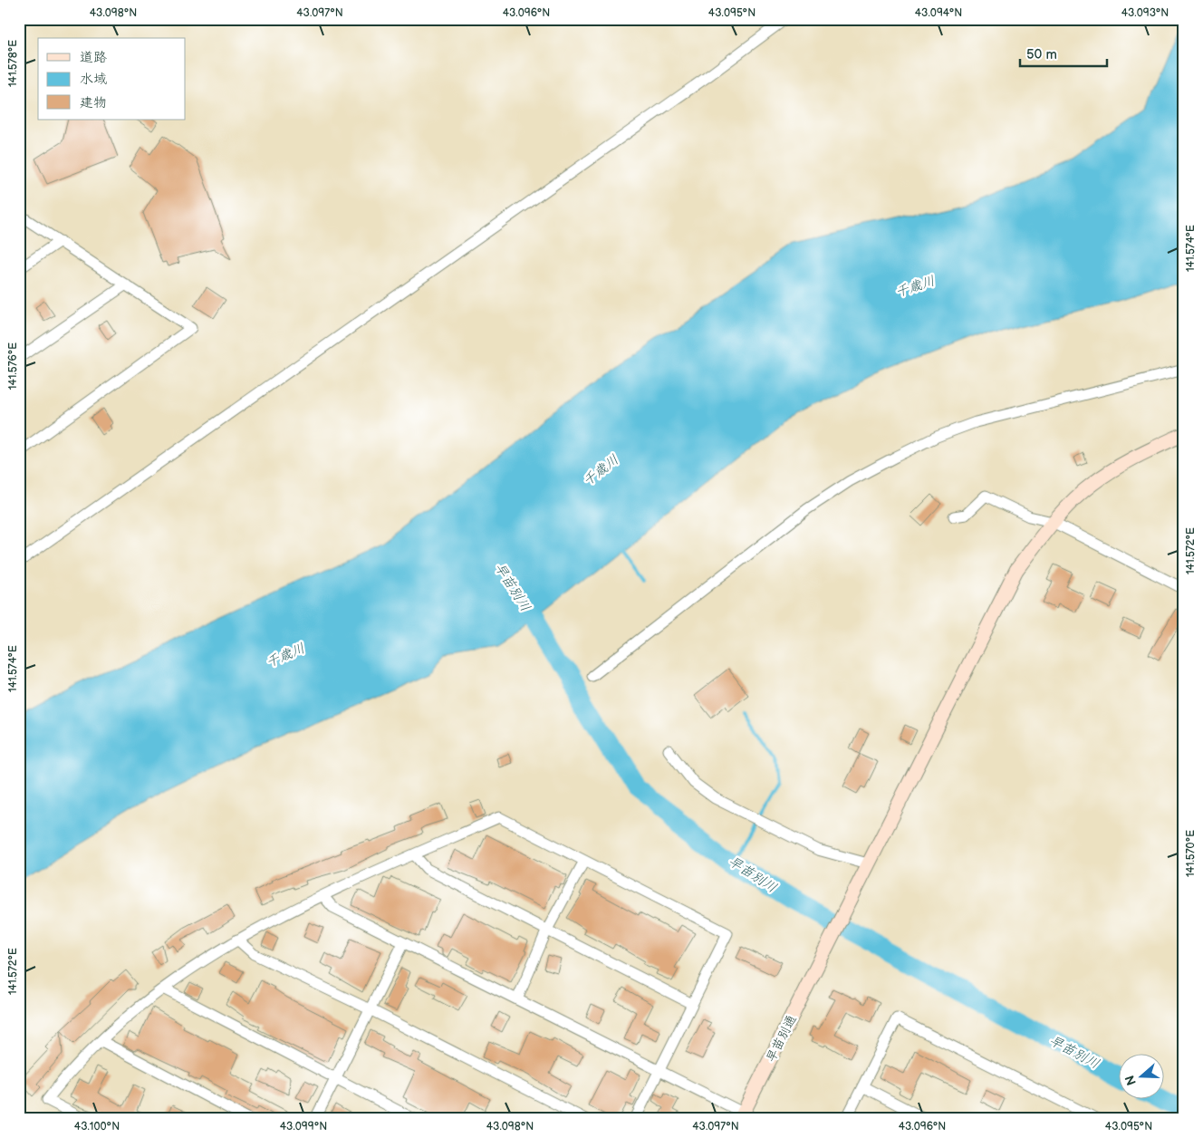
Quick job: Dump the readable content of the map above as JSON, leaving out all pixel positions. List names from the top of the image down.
{
  "streets": {
    "street": ["早苗別通"]
  },
  "water": ["千歳川", "早苗別川"],
  "legend": ["道路", "水域", "建物"],
  "scale_bar": "50 m",
  "north": "left",
  "coordinates": [
    "43.098°N",
    "43.097°N",
    "43.096°N",
    "43.095°N",
    "43.094°N",
    "43.093°N",
    "141.578°E",
    "141.574°E",
    "141.576°E",
    "141.572°E",
    "141.570°E",
    "43.100°N",
    "43.099°N"
  ]
}
